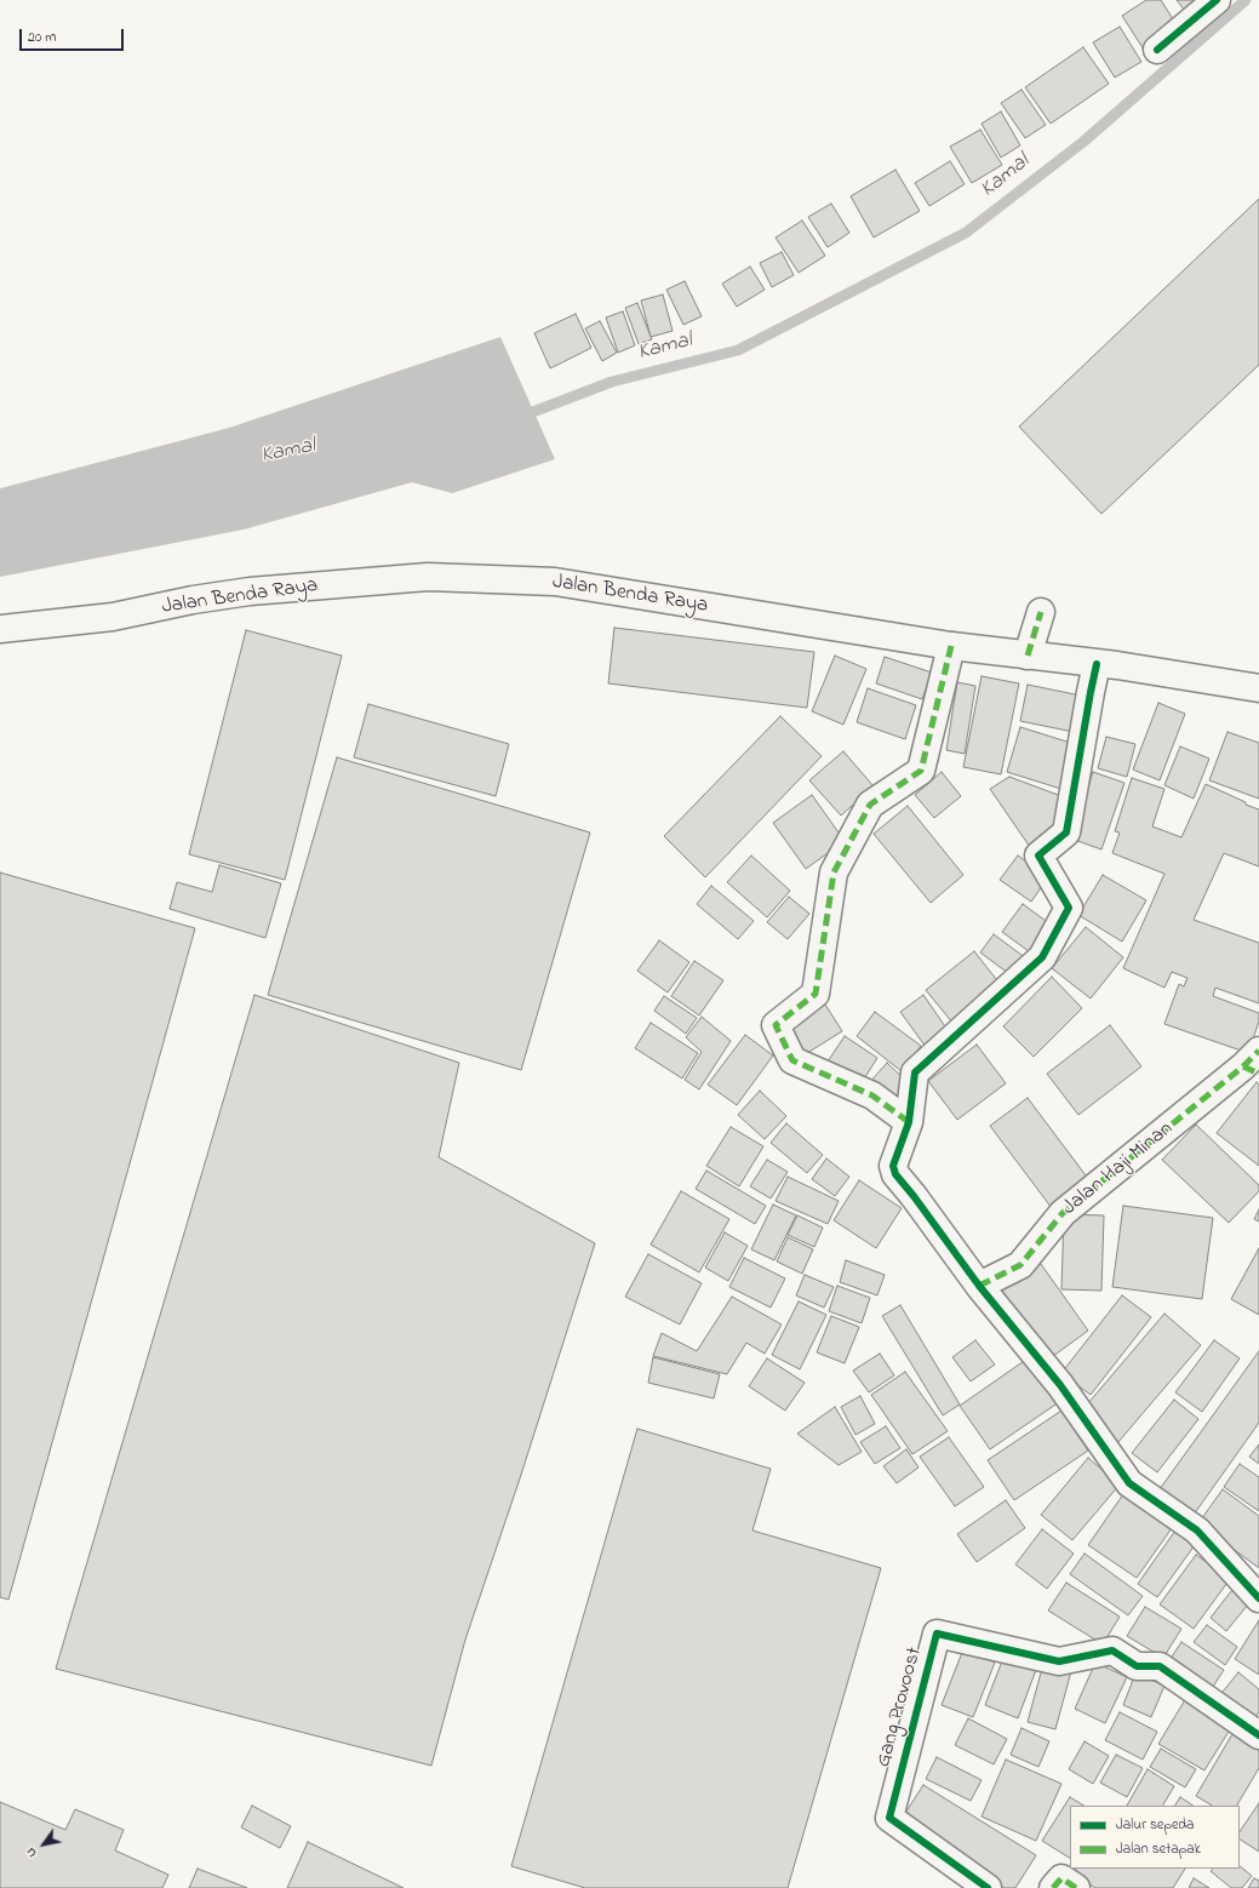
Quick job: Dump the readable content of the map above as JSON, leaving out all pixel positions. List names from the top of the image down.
{
  "streets": {
    "street": ["Jalan Benda Raya", "Jalan Haji Minan", "Gang Provoost"]
  },
  "water": ["Kamal"],
  "legend": ["Jalur sepeda", "Jalan setapak"],
  "scale_bar": "20 m",
  "north": "bottom left"
}
